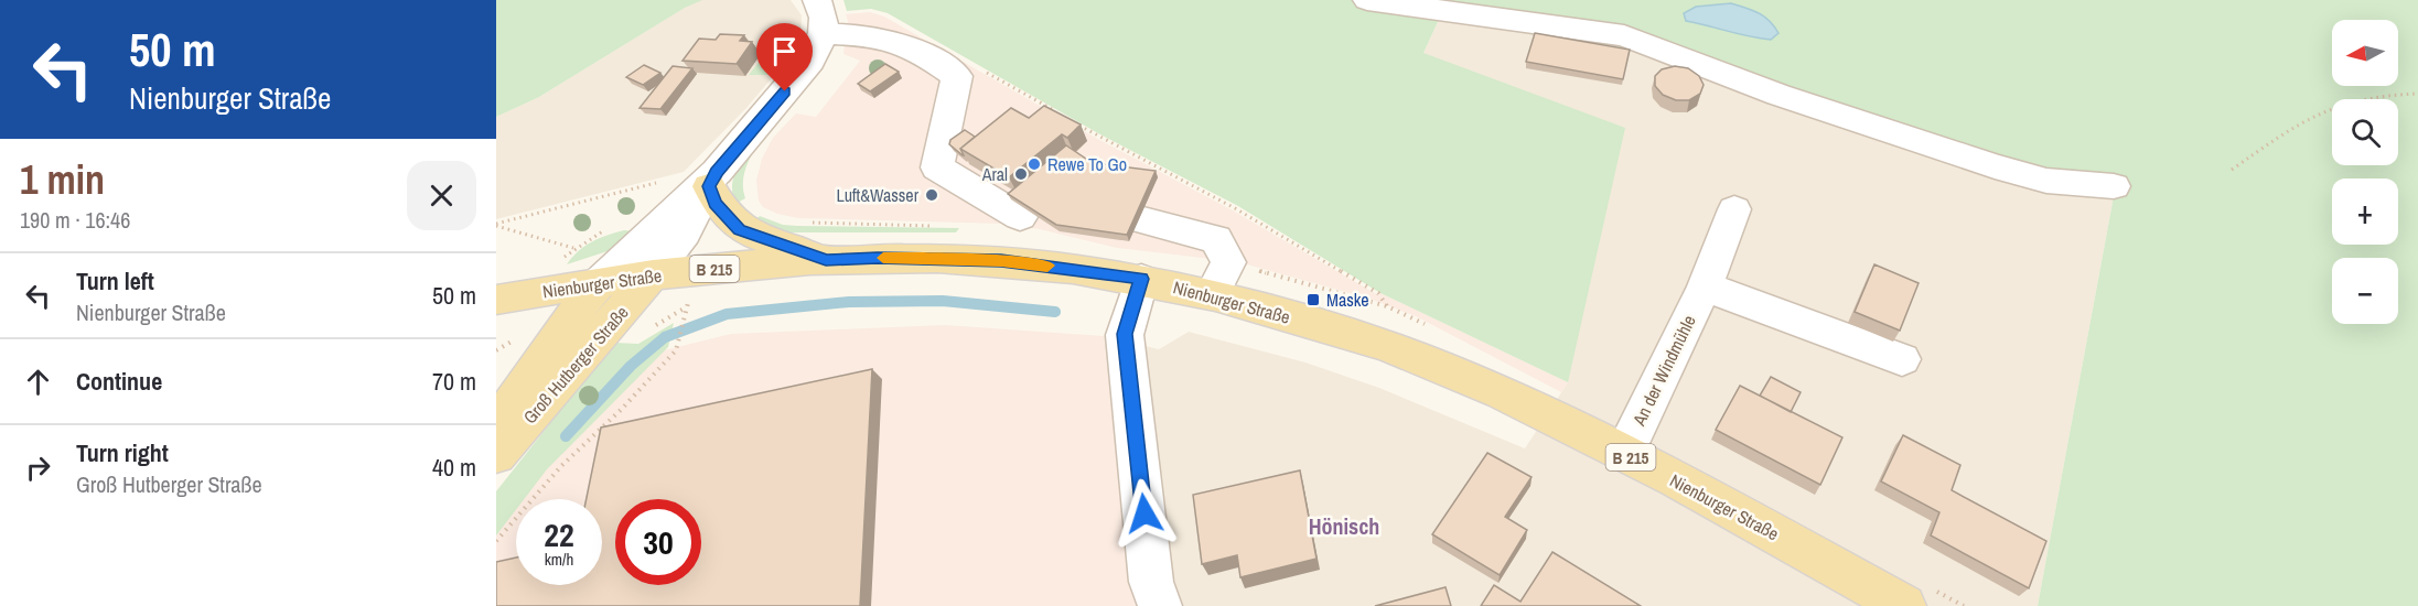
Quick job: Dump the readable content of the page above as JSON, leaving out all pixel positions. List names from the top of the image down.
{
  "streets": {
    "main road": ["B 215", "Nienburger Straße", "Groß Hutberger Straße"],
    "street": ["An der Windmühle"]
  },
  "crossings": [
    ["Nienburger Straße", "Groß Hutberger Straße"],
    ["Nienburger Straße", "An der Windmühle"]
  ],
  "districts": ["Hönisch"],
  "places": {
    "other": ["Rewe To Go", "Aral", "Luft&Wasser"],
    "transit": ["Maske"]
  },
  "north": "left",
  "page": {
    "turn": ["50 m", "Nienburger Straße"],
    "map_buttons": ["+", "−"],
    "heading": ["1 min", "190 m · 16:46"],
    "list": [
      {
        "name": "Turn left",
        "note": "Nienburger Straße",
        "value": "50 m"
      },
      {
        "name": "Continue",
        "value": "70 m"
      },
      {
        "name": "Turn right",
        "note": "Groß Hutberger Straße",
        "value": "40 m"
      }
    ],
    "speed": "22 km/h",
    "limit": "30"
  }
}
